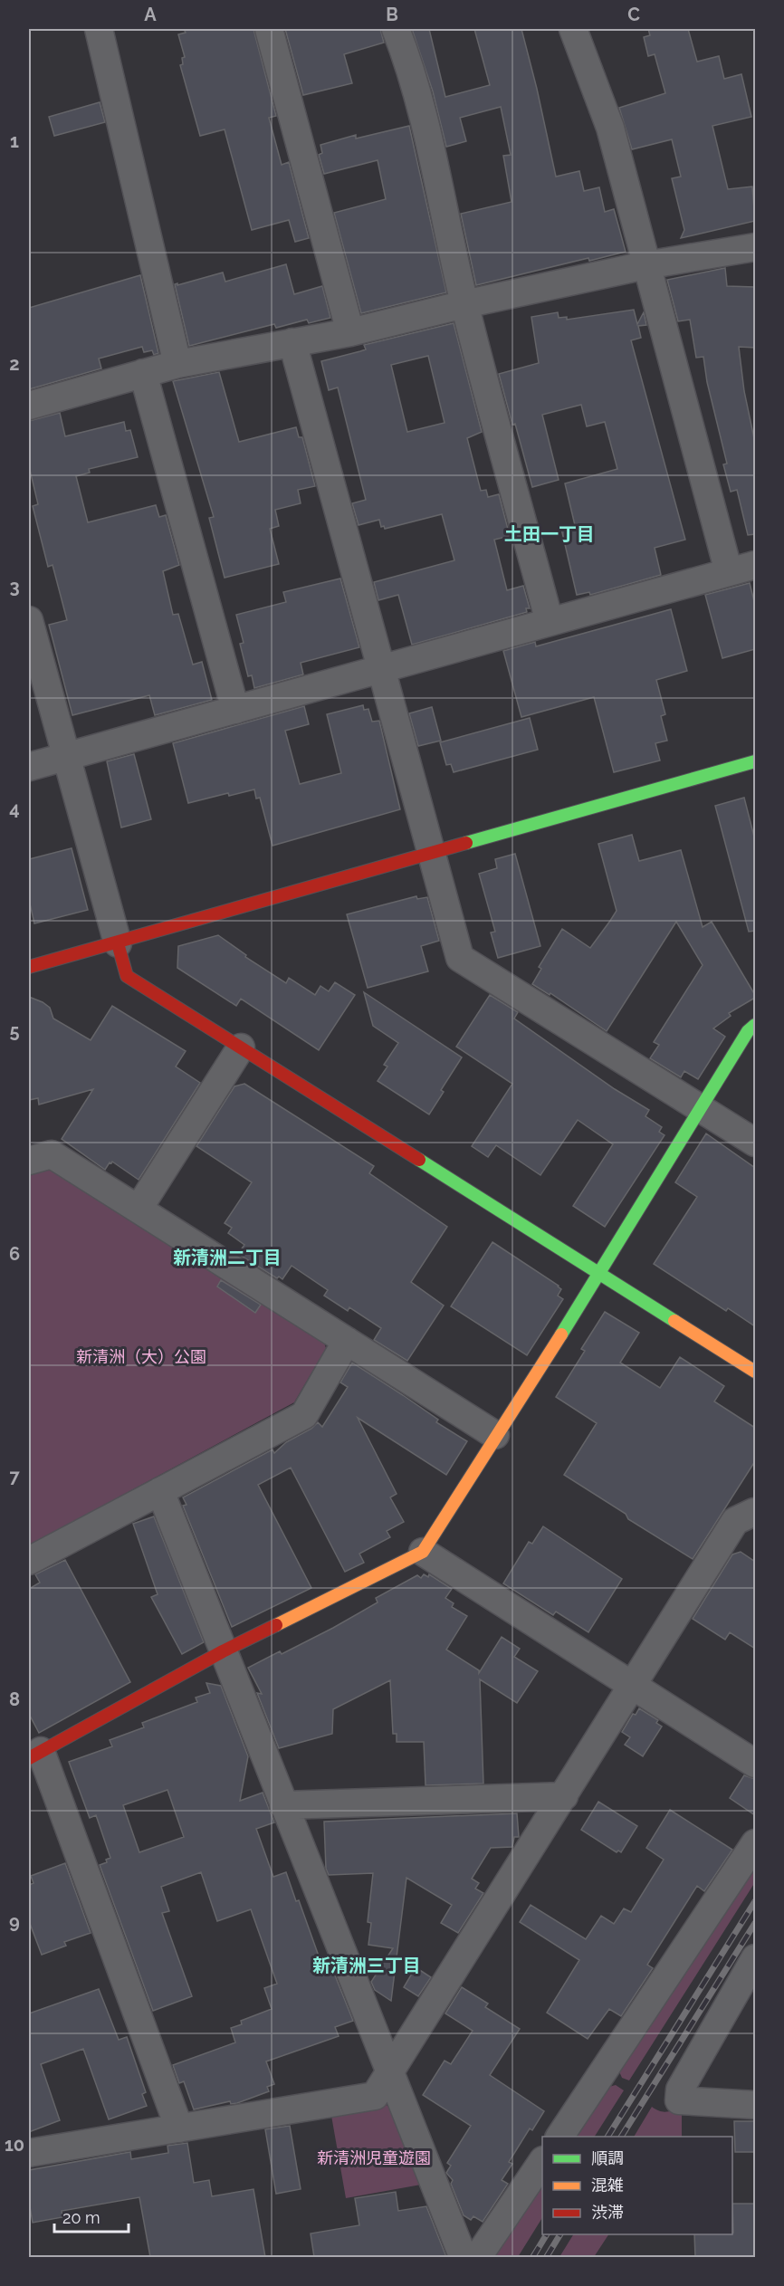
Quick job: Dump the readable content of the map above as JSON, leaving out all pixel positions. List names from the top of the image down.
{
  "districts": ["土田一丁目", "新清洲二丁目", "新清洲三丁目"],
  "parks": ["新清洲（大）公園", "新清洲児童遊園"],
  "legend": ["順調", "混雑", "渋滞"],
  "scale_bar": "20 m",
  "grid": {
    "columns": ["A", "B", "C"],
    "rows": [
      "1",
      "2",
      "3",
      "4",
      "5",
      "6",
      "7",
      "8",
      "9",
      "10"
    ]
  }
}
